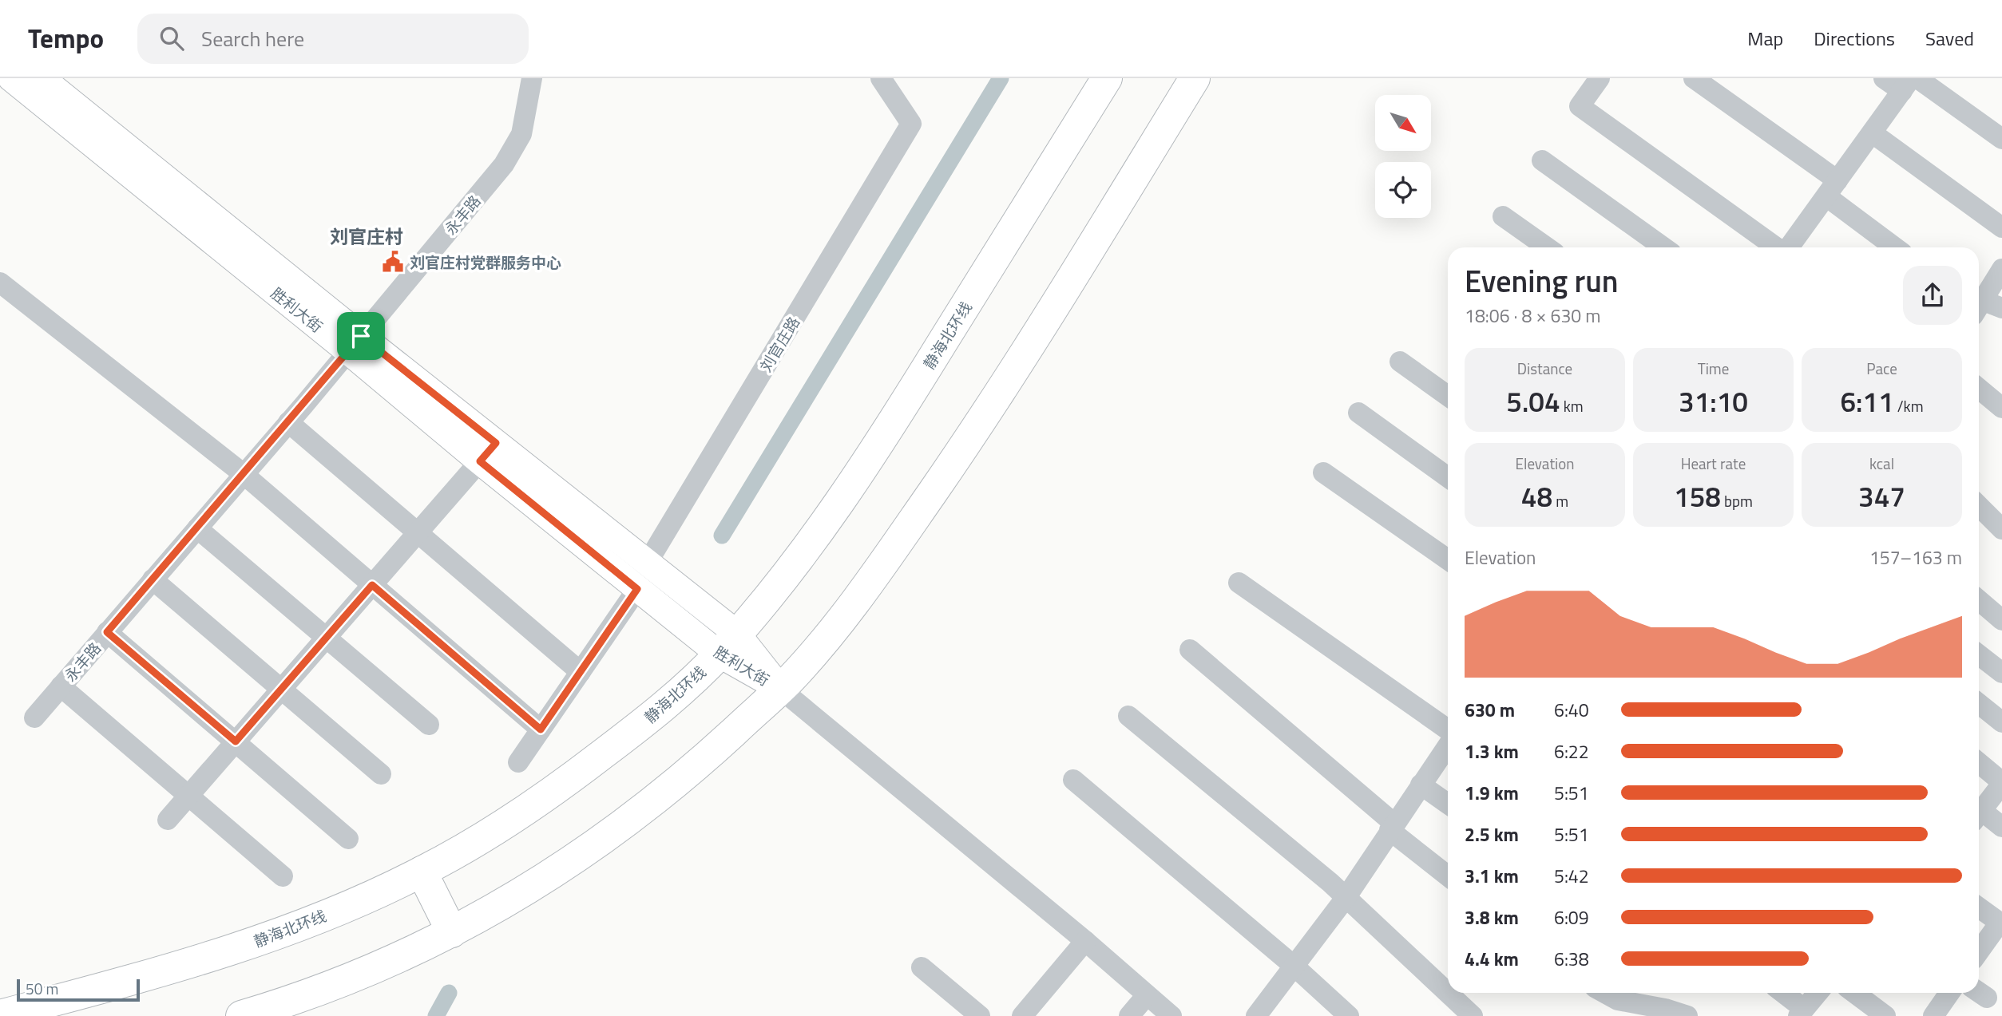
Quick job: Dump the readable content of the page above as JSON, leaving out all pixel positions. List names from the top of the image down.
{
  "streets": {
    "highway": ["静海北环线"],
    "main road": ["胜利大街"],
    "street": ["永丰路", "刘官庄路"]
  },
  "crossings": [
    ["永丰路", "胜利大街"],
    ["胜利大街", "静海北环线"],
    ["胜利大街", "刘官庄路"]
  ],
  "districts": ["刘官庄村"],
  "places": {
    "public building": ["刘官庄村党群服务中心"]
  },
  "scale_bar": "50 m",
  "north": "bottom right",
  "page": {
    "header": "Tempo",
    "search": "Search here",
    "nav": ["Map", "Directions", "Saved"],
    "heading": ["Evening run", "18:06 · 8 × 630 m"],
    "stats": [
      ["Distance", "5.04 km"],
      ["Time", "31:10"],
      ["Pace", "6:11 /km"],
      ["Elevation", "48 m"],
      ["Heart rate", "158 bpm"],
      ["kcal", "347"]
    ],
    "chart": ["Elevation", "157–163 m"],
    "list": [
      {
        "name": "630 m",
        "note": "6:40"
      },
      {
        "name": "1.3 km",
        "note": "6:22"
      },
      {
        "name": "1.9 km",
        "note": "5:51"
      },
      {
        "name": "2.5 km",
        "note": "5:51"
      },
      {
        "name": "3.1 km",
        "note": "5:42"
      },
      {
        "name": "3.8 km",
        "note": "6:09"
      },
      {
        "name": "4.4 km",
        "note": "6:38"
      }
    ],
    "scale": "50 m"
  }
}
